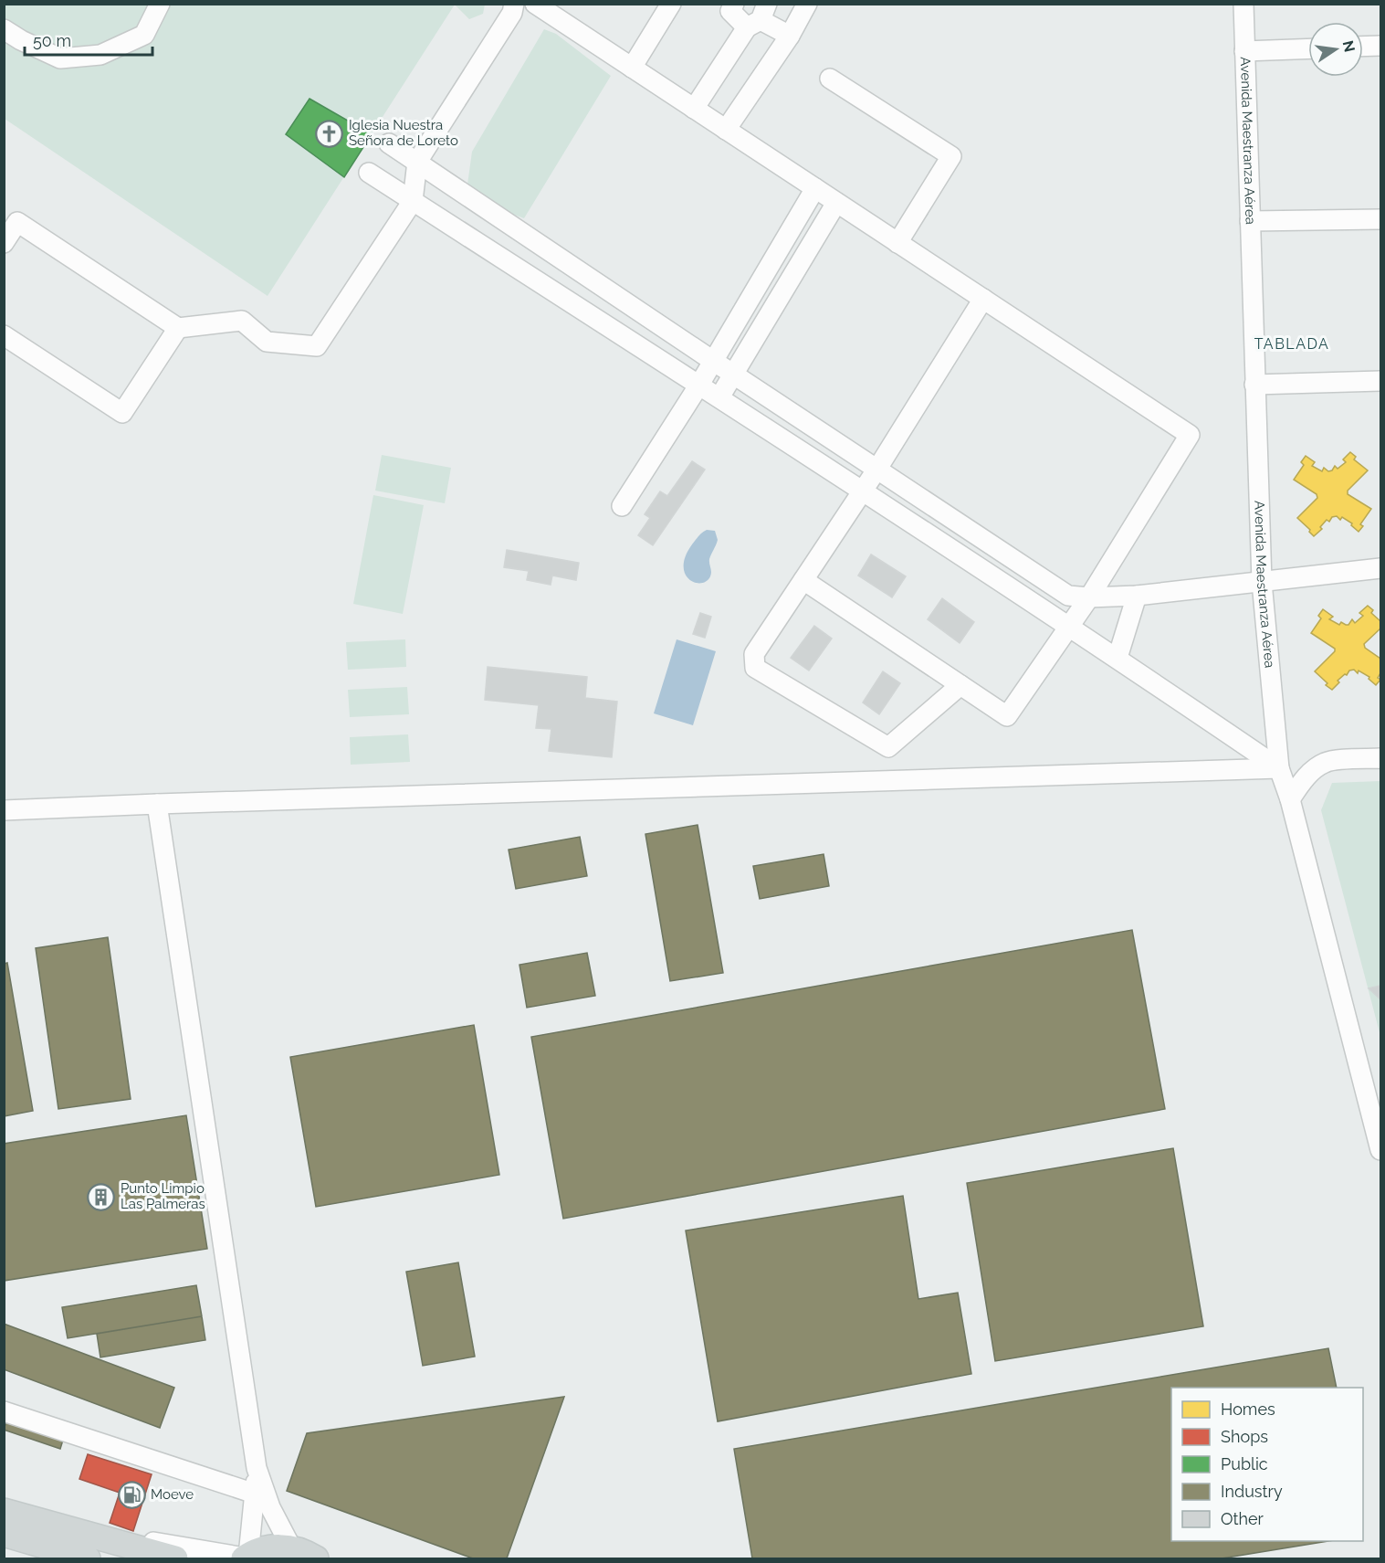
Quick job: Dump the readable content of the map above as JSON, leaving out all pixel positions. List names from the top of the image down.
{
  "streets": {
    "street": ["Avenida Maestranza Aérea"]
  },
  "districts": ["TABLADA"],
  "places": {
    "church": ["Iglesia Nuestra Señora de Loreto"],
    "building": ["Punto Limpio Las Palmeras"],
    "fuel station": ["Moeve"]
  },
  "legend": [
    "Homes",
    "Shops",
    "Public",
    "Industry",
    "Other"
  ],
  "scale_bar": "50 m",
  "north": "right"
}
